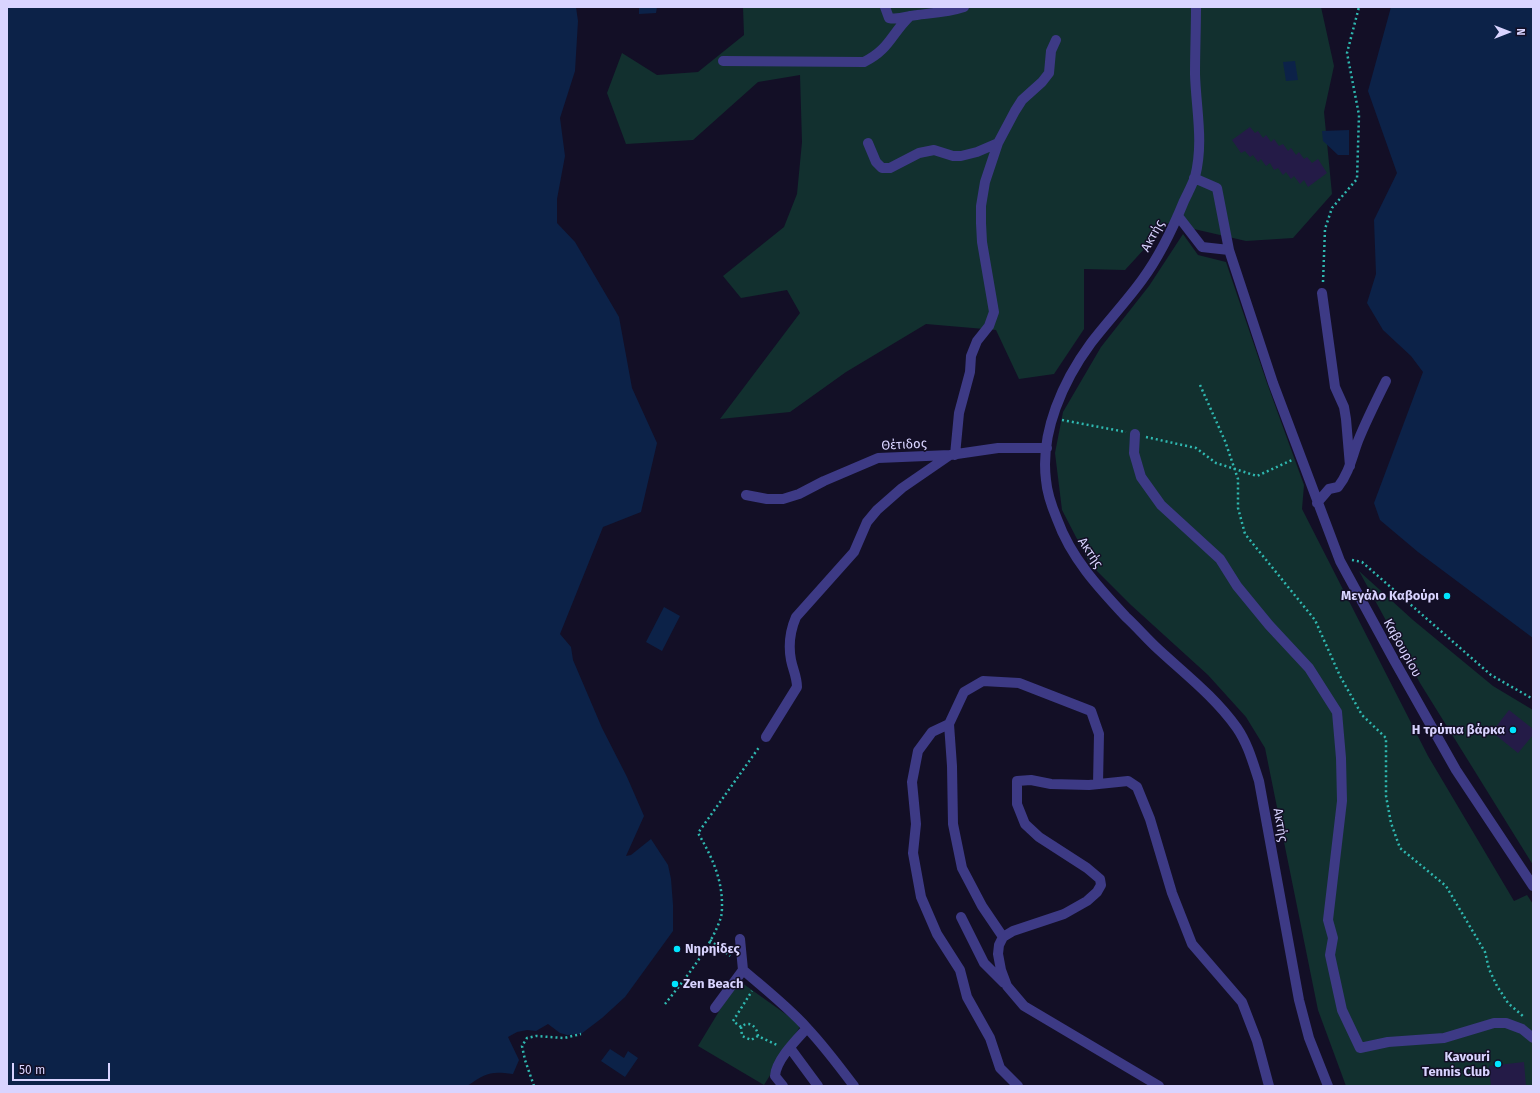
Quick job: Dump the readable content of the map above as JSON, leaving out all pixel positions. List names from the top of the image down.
{
  "streets": {
    "street": ["Ακτής", "Θέτιδος", "Καβουρίου"]
  },
  "crossings": [
    ["Ακτής", "Θέτιδος"],
    ["Ακτής", "Καβουρίου"]
  ],
  "places": [
    "Μεγάλο Καβούρι",
    "Η τρύπια βάρκα",
    "Νηρηίδες",
    "Zen Beach",
    "Kavouri Tennis Club"
  ],
  "scale_bar": "50 m",
  "north": "right"
}
